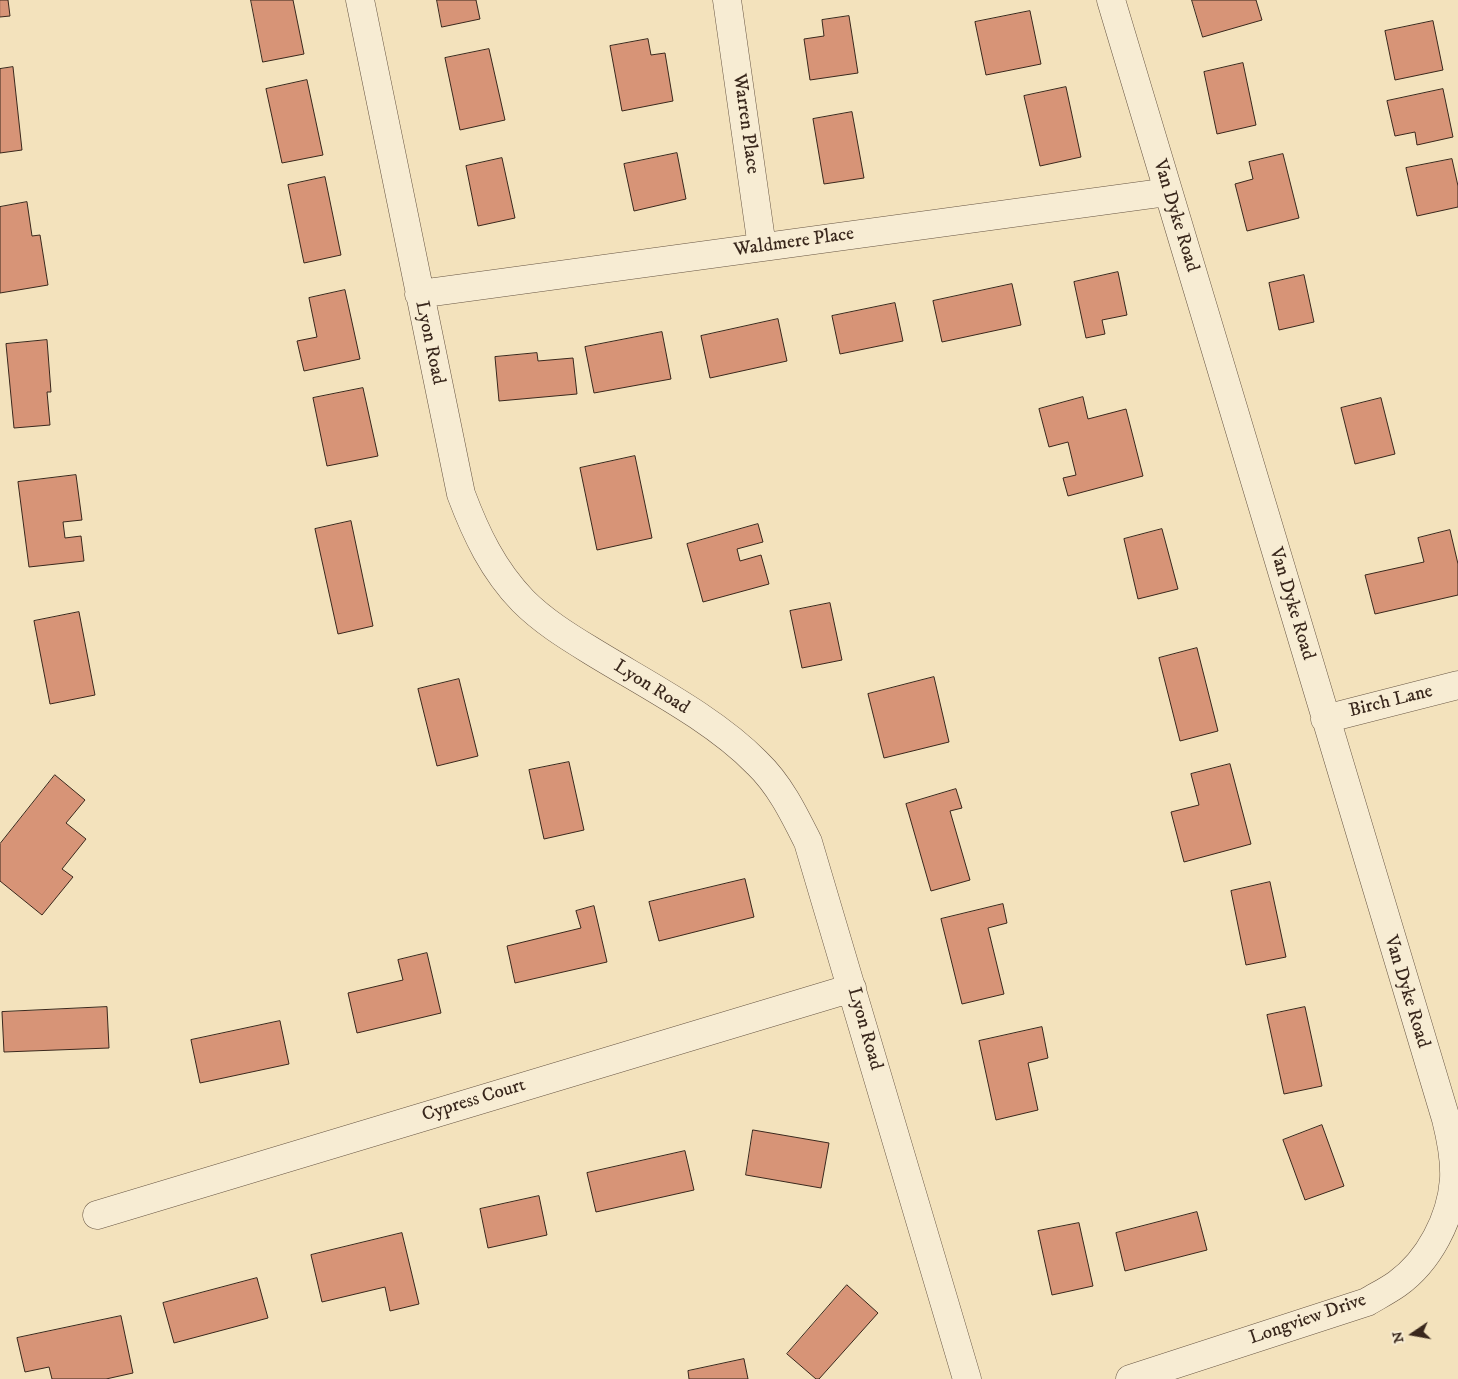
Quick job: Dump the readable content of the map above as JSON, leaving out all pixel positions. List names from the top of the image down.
{
  "streets": {
    "street": [
      "Warren Place",
      "Van Dyke Road",
      "Waldmere Place",
      "Lyon Road",
      "Birch Lane",
      "Cypress Court",
      "Longview Drive"
    ]
  },
  "crossings": [
    ["Warren Place", "Waldmere Place"],
    ["Van Dyke Road", "Waldmere Place"],
    ["Van Dyke Road", "Birch Lane"],
    ["Van Dyke Road", "Longview Drive"],
    ["Waldmere Place", "Lyon Road"],
    ["Lyon Road", "Cypress Court"]
  ],
  "north": "left"
}
